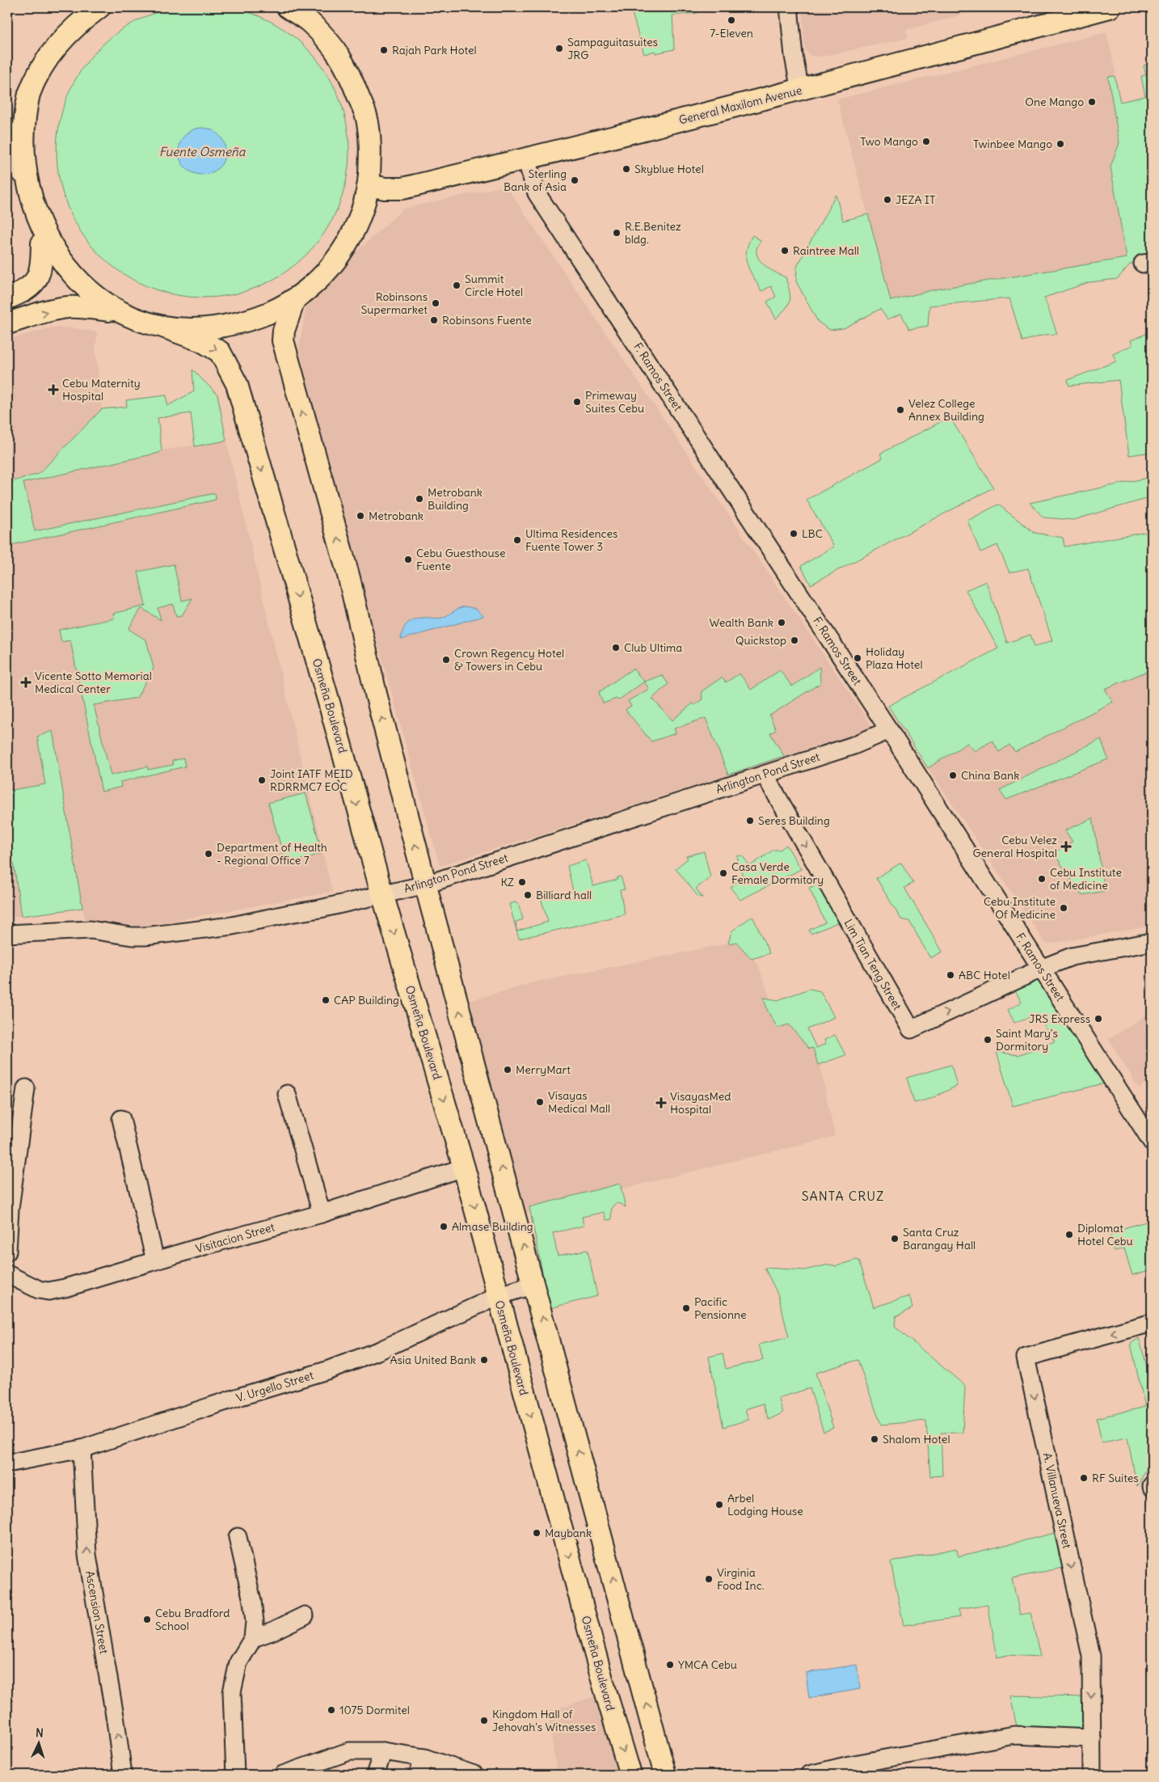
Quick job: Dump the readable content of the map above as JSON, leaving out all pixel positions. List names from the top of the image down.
{
  "streets": {
    "main road": ["General Maxilom Avenue", "Osmeña Boulevard"],
    "street": [
      "F. Ramos Street",
      "Arlington Pond Street",
      "Lim Tian Teng Street",
      "Visitacion Street",
      "V. Urgello Street",
      "A. Villanueva Street",
      "Ascension Street"
    ]
  },
  "crossings": [
    ["General Maxilom Avenue", "F. Ramos Street"],
    ["F. Ramos Street", "Arlington Pond Street"],
    ["F. Ramos Street", "Lim Tian Teng Street"],
    ["Osmeña Boulevard", "Arlington Pond Street"],
    ["Osmeña Boulevard", "Visitacion Street"],
    ["Osmeña Boulevard", "V. Urgello Street"],
    ["Arlington Pond Street", "Lim Tian Teng Street"],
    ["V. Urgello Street", "Ascension Street"]
  ],
  "one_way": ["A. Villanueva Street"],
  "districts": ["SANTA CRUZ"],
  "water": ["Fuente Osmeña"],
  "places": {
    "other": [
      "7-Eleven",
      "Sampaguitasuites JRG",
      "Rajah Park Hotel",
      "One Mango",
      "Two Mango",
      "Twinbee Mango",
      "Skyblue Hotel",
      "Sterling Bank of Asia",
      "JEZA IT",
      "R.E.Benitez bldg.",
      "Raintree Mall",
      "Summit Circle Hotel",
      "Robinsons Supermarket",
      "Robinsons Fuente",
      "Primeway Suites Cebu",
      "Velez College Annex Building",
      "Metrobank Building",
      "Metrobank",
      "LBC",
      "Ultima Residences Fuente Tower 3",
      "Cebu Guesthouse Fuente",
      "Wealth Bank",
      "Quickstop",
      "Club Ultima",
      "Holiday Plaza Hotel",
      "Crown Regency Hotel & Towers in Cebu",
      "China Bank",
      "Joint IATF MEID RDRRMC7 EOC",
      "Seres Building",
      "Department of Health - Regional Office 7",
      "Casa Verde Female Dormitory",
      "Cebu Institute of Medicine",
      "KZ",
      "Billiard hall",
      "Cebu Institute Of Medicine",
      "ABC Hotel",
      "CAP Building",
      "JRS Express",
      "Saint Mary's Dormitory",
      "MerryMart",
      "Visayas Medical Mall",
      "Almase Building",
      "Diplomat Hotel Cebu",
      "Santa Cruz Barangay Hall",
      "Pacific Pensionne",
      "Asia United Bank",
      "Shalom Hotel",
      "RF Suites",
      "Arbel Lodging House",
      "Maybank",
      "Virginia Food Inc.",
      "Cebu Bradford School",
      "YMCA Cebu",
      "1075 Dormitel",
      "Kingdom Hall of Jehovah's Witnesses"
    ],
    "health": [
      "Cebu Maternity Hospital",
      "Vicente Sotto Memorial Medical Center",
      "Cebu Velez General Hospital",
      "VisayasMed Hospital"
    ]
  },
  "north": "top"
}
